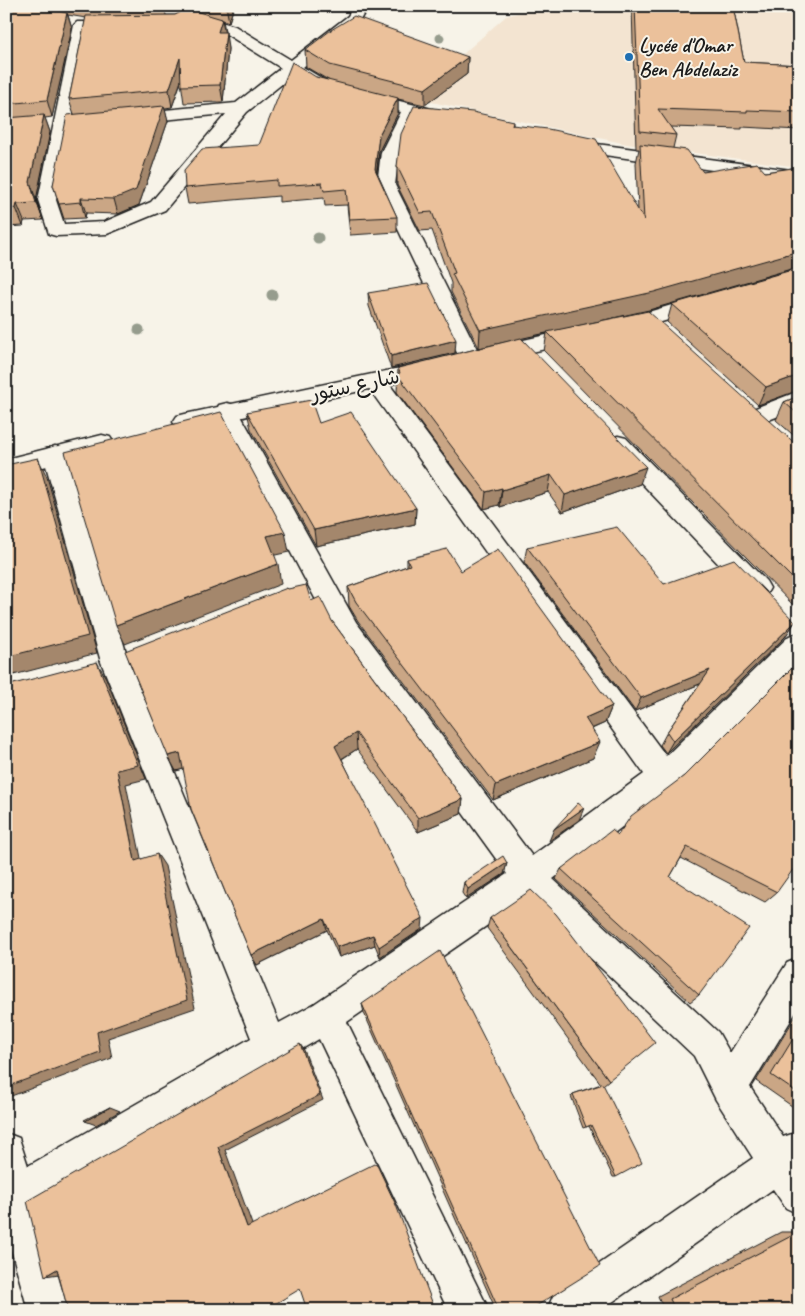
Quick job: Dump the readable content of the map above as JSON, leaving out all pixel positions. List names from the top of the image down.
{
  "streets": {
    "street": ["شارع ستور"]
  },
  "places": ["Lycée d'Omar Ben Abdelaziz"]
}
